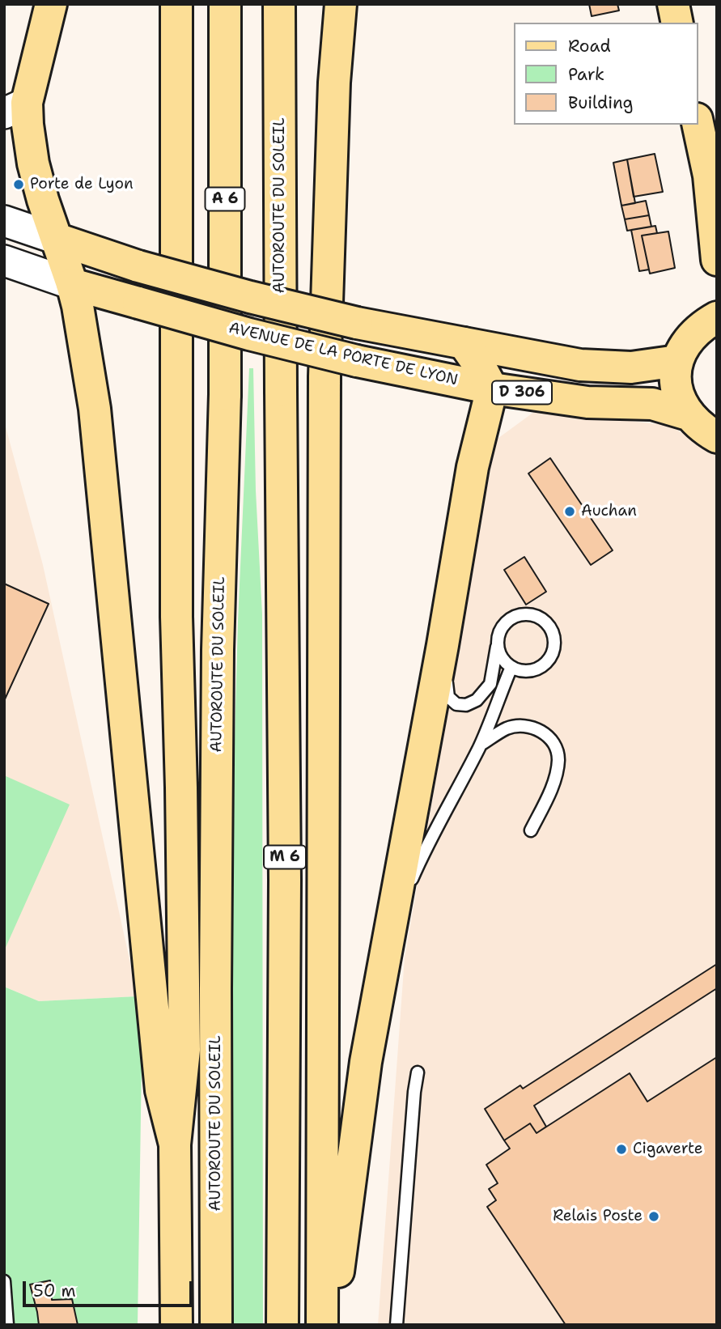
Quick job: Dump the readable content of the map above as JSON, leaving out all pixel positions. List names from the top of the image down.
{
  "streets": {
    "main road": [
      "A 6",
      "AUTOROUTE DU SOLEIL",
      "AVENUE DE LA PORTE DE LYON",
      "D 306",
      "M 6"
    ]
  },
  "places": [
    "Porte de Lyon",
    "Auchan",
    "Cigaverte",
    "Relais Poste"
  ],
  "legend": ["Road", "Park", "Building"],
  "scale_bar": "50 m"
}
